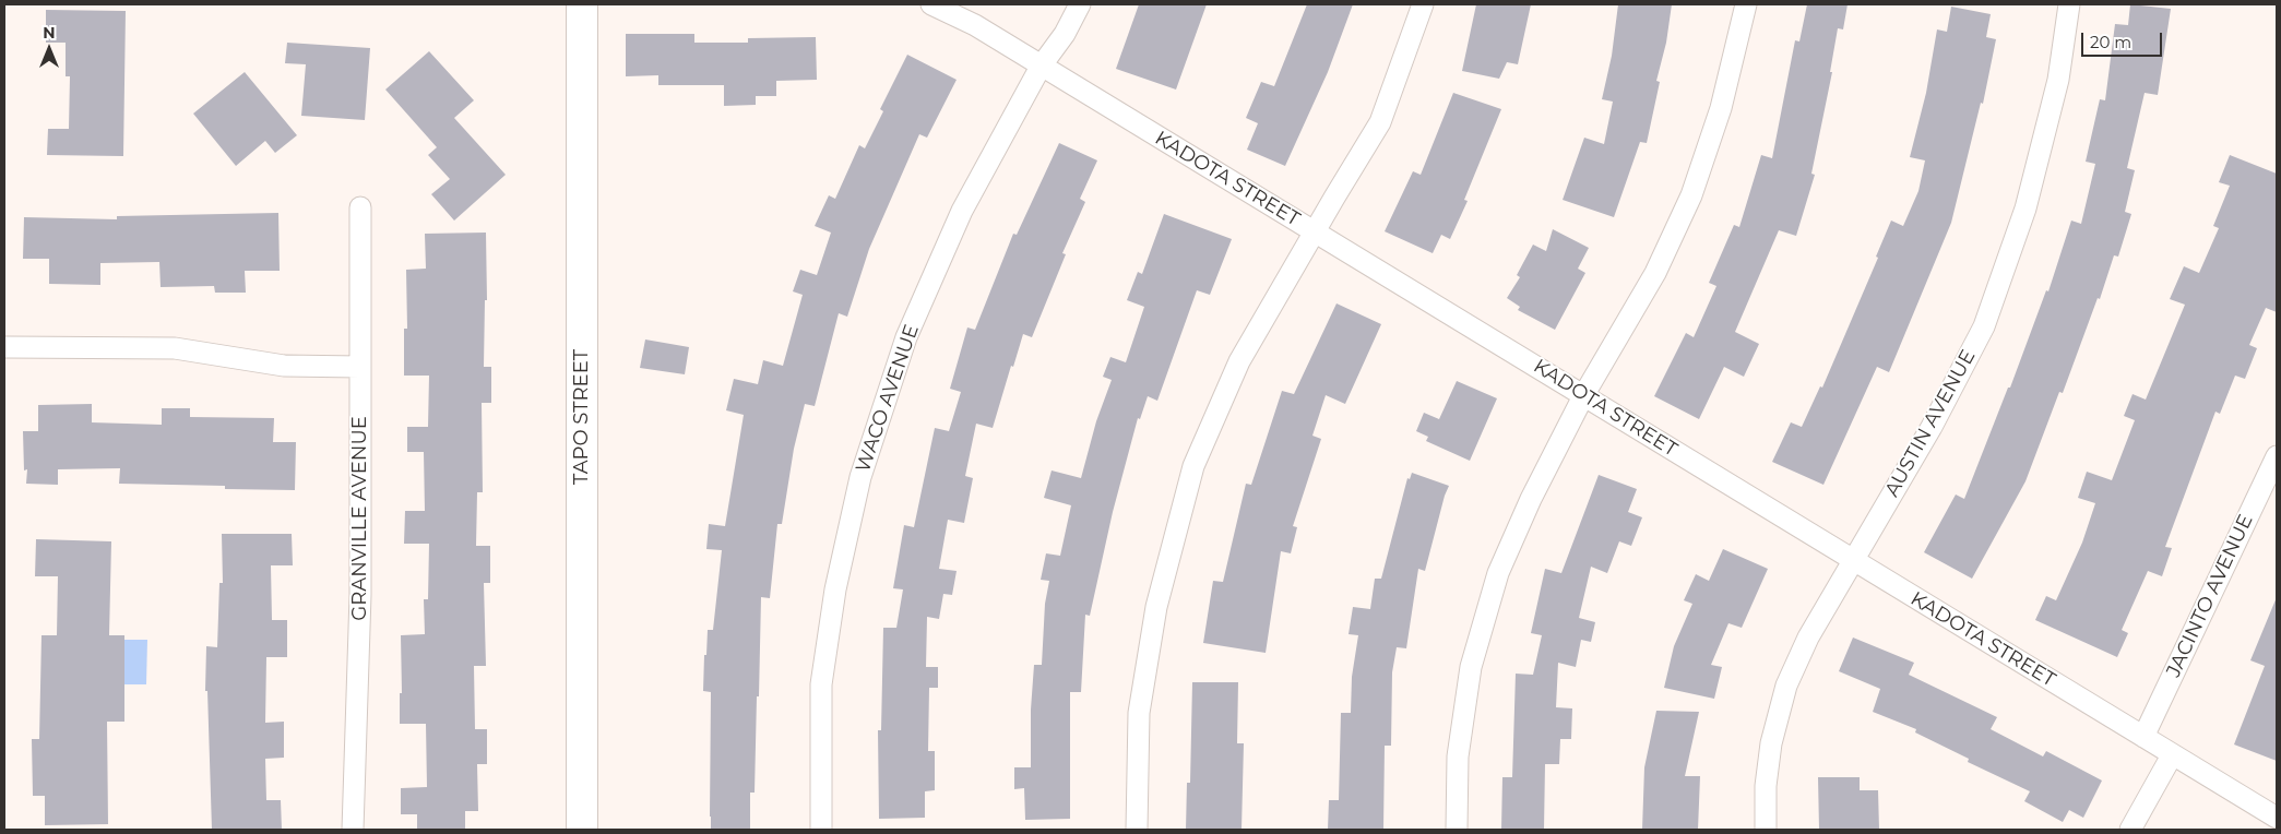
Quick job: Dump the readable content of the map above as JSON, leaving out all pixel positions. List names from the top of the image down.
{
  "streets": {
    "street": [
      "KADOTA STREET",
      "WACO AVENUE",
      "TAPO STREET",
      "AUSTIN AVENUE",
      "GRANVILLE AVENUE",
      "JACINTO AVENUE"
    ]
  },
  "crossings": [
    ["KADOTA STREET", "WACO AVENUE"],
    ["KADOTA STREET", "AUSTIN AVENUE"],
    ["KADOTA STREET", "JACINTO AVENUE"]
  ],
  "scale_bar": "20 m",
  "north": "top"
}
